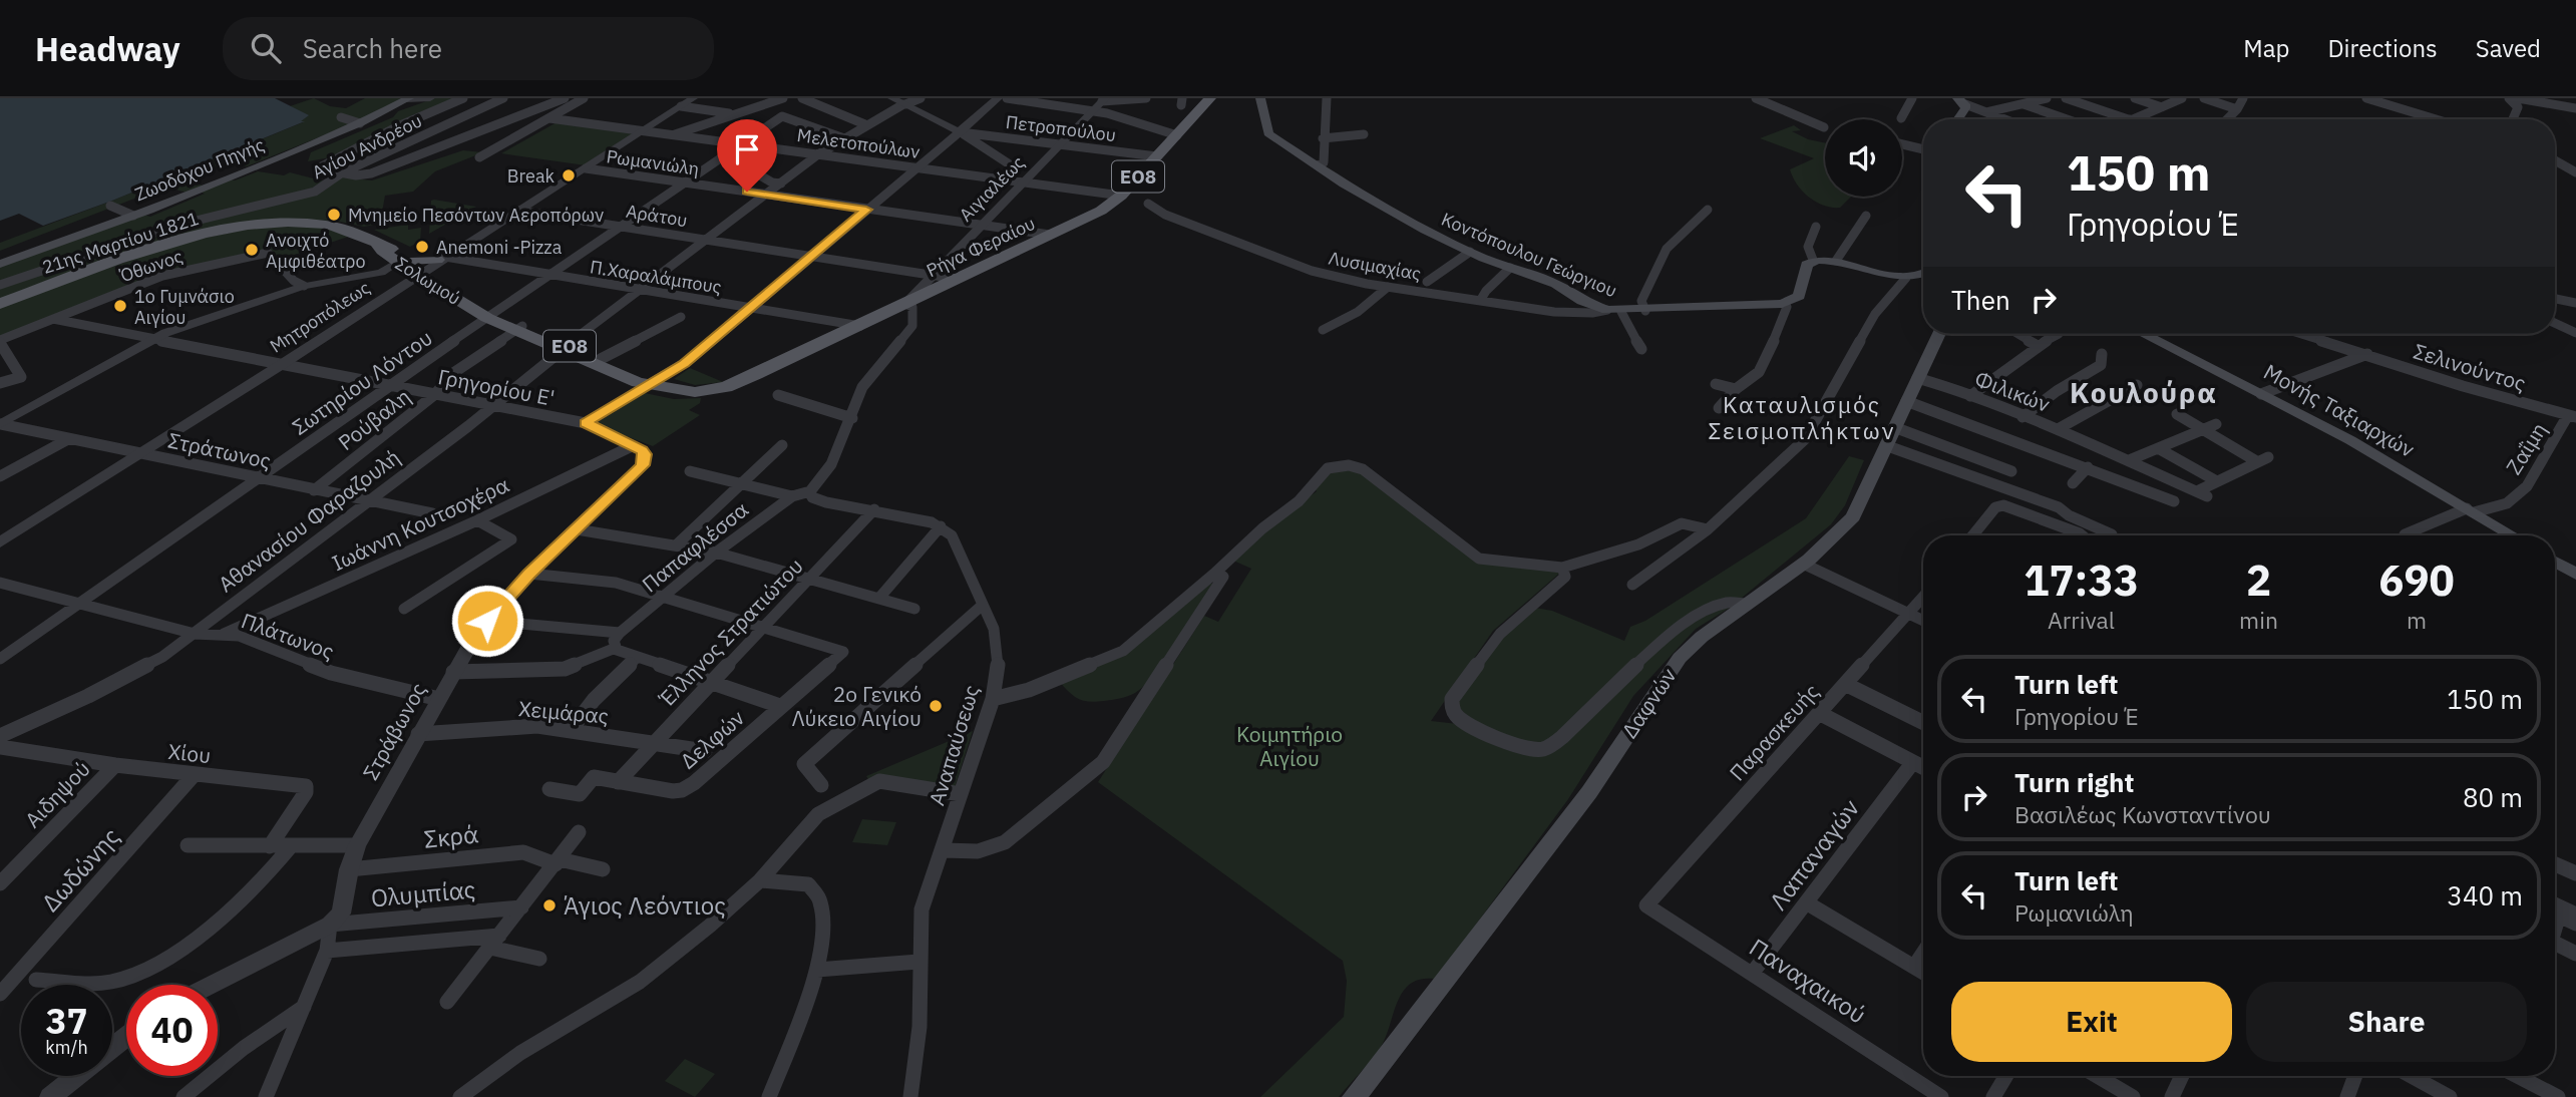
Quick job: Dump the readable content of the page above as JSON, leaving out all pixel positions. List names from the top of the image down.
{
  "streets": {
    "main road": [
      "Ζωοδόχου Πηγής",
      "ΕΟ8",
      "21ης Μαρτίου 1821",
      "Ρήγα Φεραίου",
      "Κοντόπουλου Γεώργιου",
      "Σολωμού",
      "Μονής Ταξιαρχών",
      "Δαφνών"
    ],
    "street": [
      "Πετροπούλου",
      "Μελετοπούλων",
      "Αγίου Ανδρέου",
      "Ρωμανιώλη",
      "Αιγιαλέως",
      "Αράτου",
      "Όθωνος",
      "Λυσιμαχίας",
      "Π.Χαραλάμπους",
      "Μητροπόλεως",
      "Σελινούντος",
      "Σωτηρίου Λόντου",
      "Γρηγορίου Ε'",
      "Φιλικών",
      "Ρούβαλη",
      "Ζαΐμη",
      "Στράτωνος",
      "Αθανασίου Φαραζουλή",
      "Ιωάννη Κουτσοχέρα",
      "Παπαφλέσσα",
      "Έλληνος Στρατιώτου",
      "Πλάτωνος",
      "Χειμάρας",
      "Στράβωνος",
      "Παρασκευής",
      "Δελφών",
      "Αναπαύσεως",
      "Χίου",
      "Αιδηψού",
      "Σκρά",
      "Λαπαναγών",
      "Δωδώνης",
      "Ολυμπίας",
      "Παναχαικού"
    ]
  },
  "crossings": [
    ["Πετροπούλου", "Αιγιαλέως"],
    ["Πετροπούλου", "Ρήγα Φεραίου"],
    ["Μελετοπούλων", "Αιγιαλέως"],
    ["Μελετοπούλων", "Ρήγα Φεραίου"],
    ["Μελετοπούλων", "Μητροπόλεως"],
    ["Μελετοπούλων", "Σωτηρίου Λόντου"],
    ["Μελετοπούλων", "Αθανασίου Φαραζουλή"],
    ["Ρωμανιώλη", "Αιγιαλέως"],
    ["Ρωμανιώλη", "Ρήγα Φεραίου"],
    ["Ρωμανιώλη", "Μητροπόλεως"],
    ["Ρωμανιώλη", "Σωτηρίου Λόντου"],
    ["Ρωμανιώλη", "Αθανασίου Φαραζουλή"],
    ["Αιγιαλέως", "Αράτου"],
    ["Αιγιαλέως", "Ρήγα Φεραίου"],
    ["Αράτου", "Ρήγα Φεραίου"],
    ["Αράτου", "Μητροπόλεως"],
    ["Αράτου", "Σωτηρίου Λόντου"],
    ["Αράτου", "Αθανασίου Φαραζουλή"],
    ["21ης Μαρτίου 1821", "Σολωμού"],
    ["Ρήγα Φεραίου", "Π.Χαραλάμπους"],
    ["Ρήγα Φεραίου", "Σολωμού"],
    ["Κοντόπουλου Γεώργιου", "Λυσιμαχίας"],
    ["Όθωνος", "Γρηγορίου Ε'"],
    ["Π.Χαραλάμπους", "Σολωμού"],
    ["Π.Χαραλάμπους", "Μητροπόλεως"],
    ["Π.Χαραλάμπους", "Σωτηρίου Λόντου"],
    ["Π.Χαραλάμπους", "Αθανασίου Φαραζουλή"],
    ["Σολωμού", "Μητροπόλεως"],
    ["Σολωμού", "Σωτηρίου Λόντου"],
    ["Σολωμού", "Ρούβαλη"],
    ["Σολωμού", "Αθανασίου Φαραζουλή"],
    ["Μητροπόλεως", "Γρηγορίου Ε'"],
    ["Μητροπόλεως", "Στράτωνος"],
    ["Σελινούντος", "Ζαΐμη"],
    ["Σωτηρίου Λόντου", "Γρηγορίου Ε'"],
    ["Σωτηρίου Λόντου", "Στράτωνος"],
    ["Σωτηρίου Λόντου", "Αθανασίου Φαραζουλή"],
    ["Σωτηρίου Λόντου", "Πλάτωνος"],
    ["Γρηγορίου Ε'", "Ρούβαλη"],
    ["Γρηγορίου Ε'", "Αθανασίου Φαραζουλή"],
    ["Φιλικών", "Δαφνών"],
    ["Μονής Ταξιαρχών", "Ζαΐμη"],
    ["Ρούβαλη", "Στράτωνος"],
    ["Στράτωνος", "Αθανασίου Φαραζουλή"],
    ["Αθανασίου Φαραζουλή", "Πλάτωνος"],
    ["Ιωάννη Κουτσοχέρα", "Πλάτωνος"],
    ["Ιωάννη Κουτσοχέρα", "Στράβωνος"],
    ["Παπαφλέσσα", "Στράβωνος"],
    ["Έλληνος Στρατιώτου", "Χειμάρας"],
    ["Έλληνος Στρατιώτου", "Δελφών"],
    ["Πλάτωνος", "Στράβωνος"],
    ["Χειμάρας", "Στράβωνος"],
    ["Στράβωνος", "Σκρά"],
    ["Στράβωνος", "Ολυμπίας"],
    ["Παρασκευής", "Παναχαικού"],
    ["Χίου", "Αιδηψού"],
    ["Χίου", "Δωδώνης"],
    ["Λαπαναγών", "Παναχαικού"]
  ],
  "districts": ["Κουλούρα", "Καταυλισμός Σεισμοπλήκτων"],
  "parks": ["Κοιμητήριο Αιγίου"],
  "places": [
    "Break",
    "Μνημείο Πεσόντων Αεροπόρων",
    "Anemoni -Pizza",
    "Aνοιχτό Aμφιθέατρο",
    "1ο Γυμνάσιο Αιγίου",
    "2ο Γενικό Λύκειο Αιγίου",
    "Άγιος Λεόντιος"
  ],
  "page": {
    "header": "Headway",
    "search": "Search here",
    "nav": ["Map", "Directions", "Saved"],
    "turn": ["150 m", "Γρηγορίου Έ"],
    "then": "Then",
    "eta": [
      "17:33",
      "Arrival",
      "2",
      "min",
      "690",
      "m"
    ],
    "list": [
      {
        "name": "Turn left",
        "note": "Γρηγορίου Έ",
        "value": "150 m"
      },
      {
        "name": "Turn right",
        "note": "Βασιλέως Κωνσταντίνου",
        "value": "80 m"
      },
      {
        "name": "Turn left",
        "note": "Ρωμανιώλη",
        "value": "340 m"
      }
    ],
    "buttons": ["Exit", "Share"],
    "speed": "37 km/h",
    "limit": "40"
  }
}
